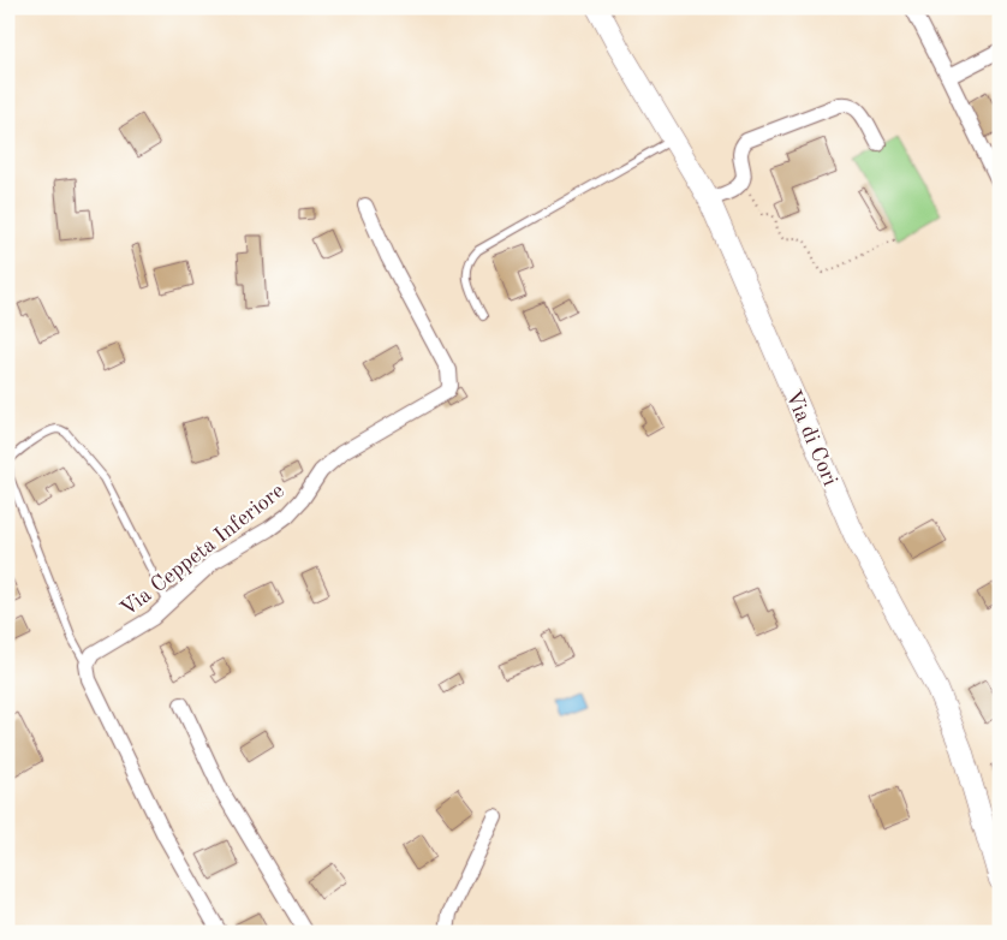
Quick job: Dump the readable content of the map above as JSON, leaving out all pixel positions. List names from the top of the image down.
{
  "streets": {
    "main road": ["Via di Cori"],
    "street": ["Via Ceppeta Inferiore"]
  }
}
